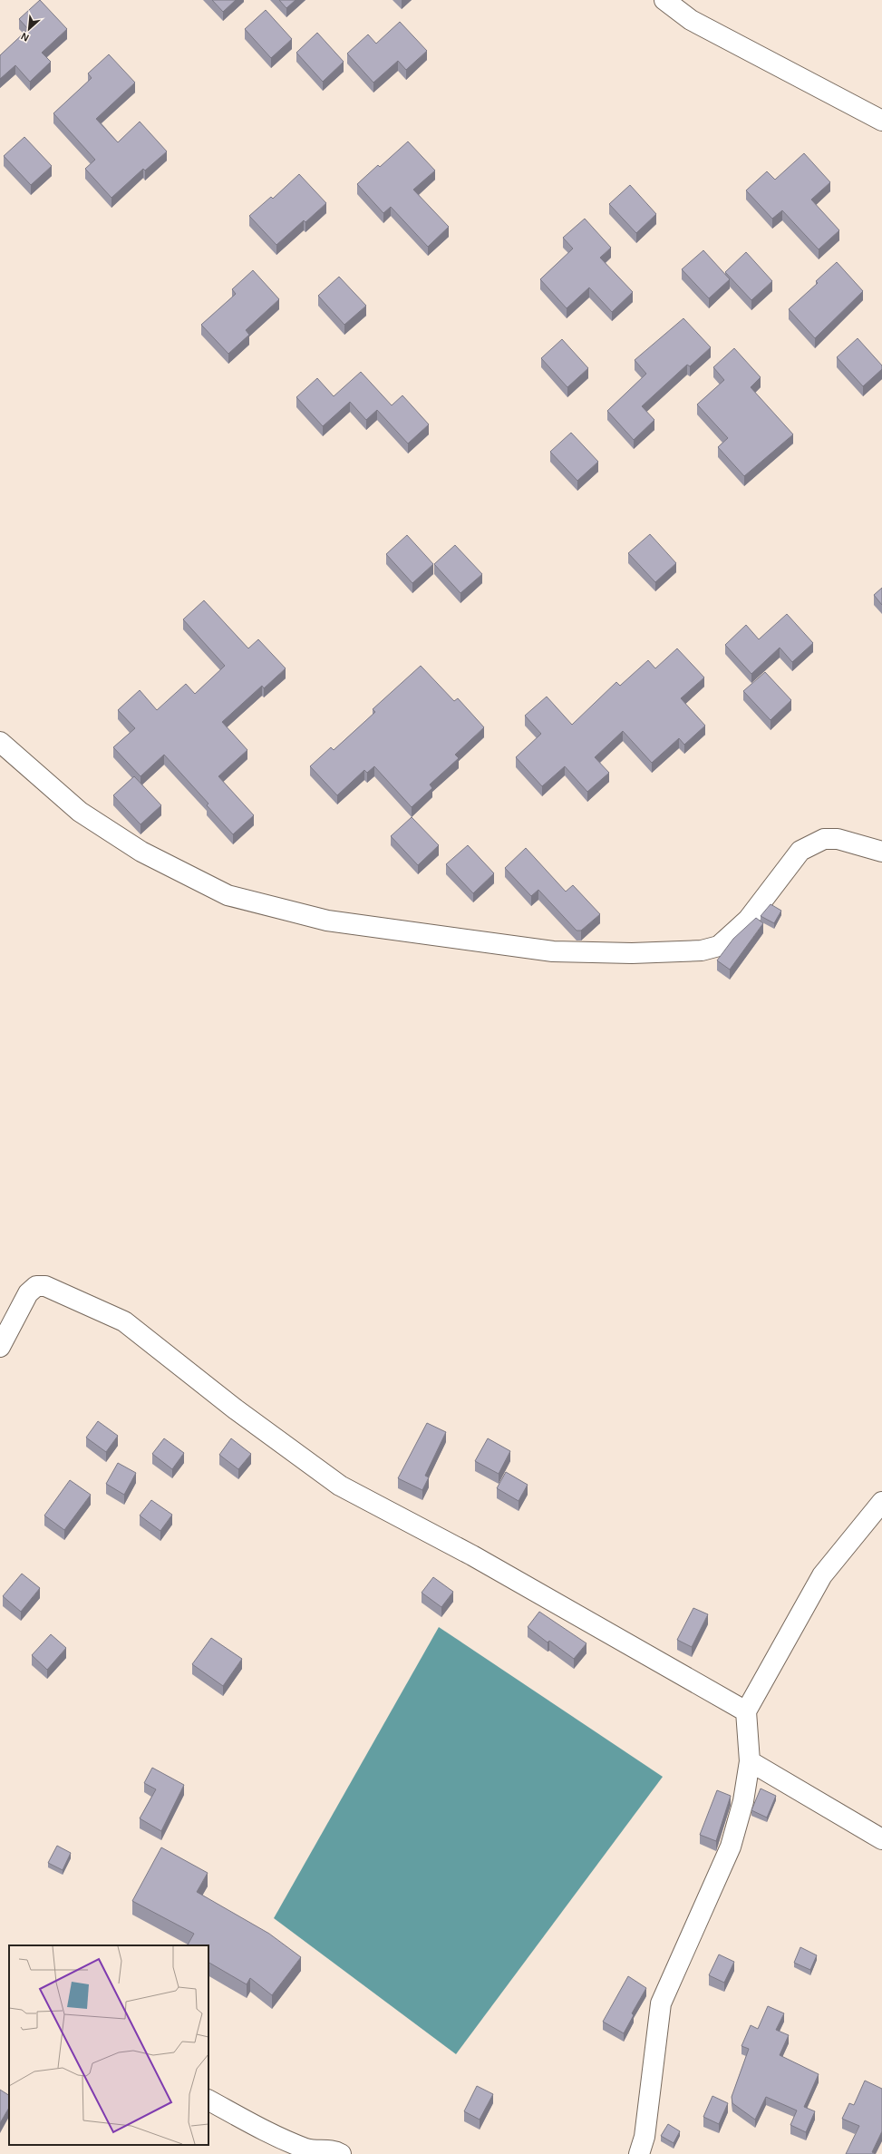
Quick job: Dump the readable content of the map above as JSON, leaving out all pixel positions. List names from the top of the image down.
{
  "north": "bottom left"
}
